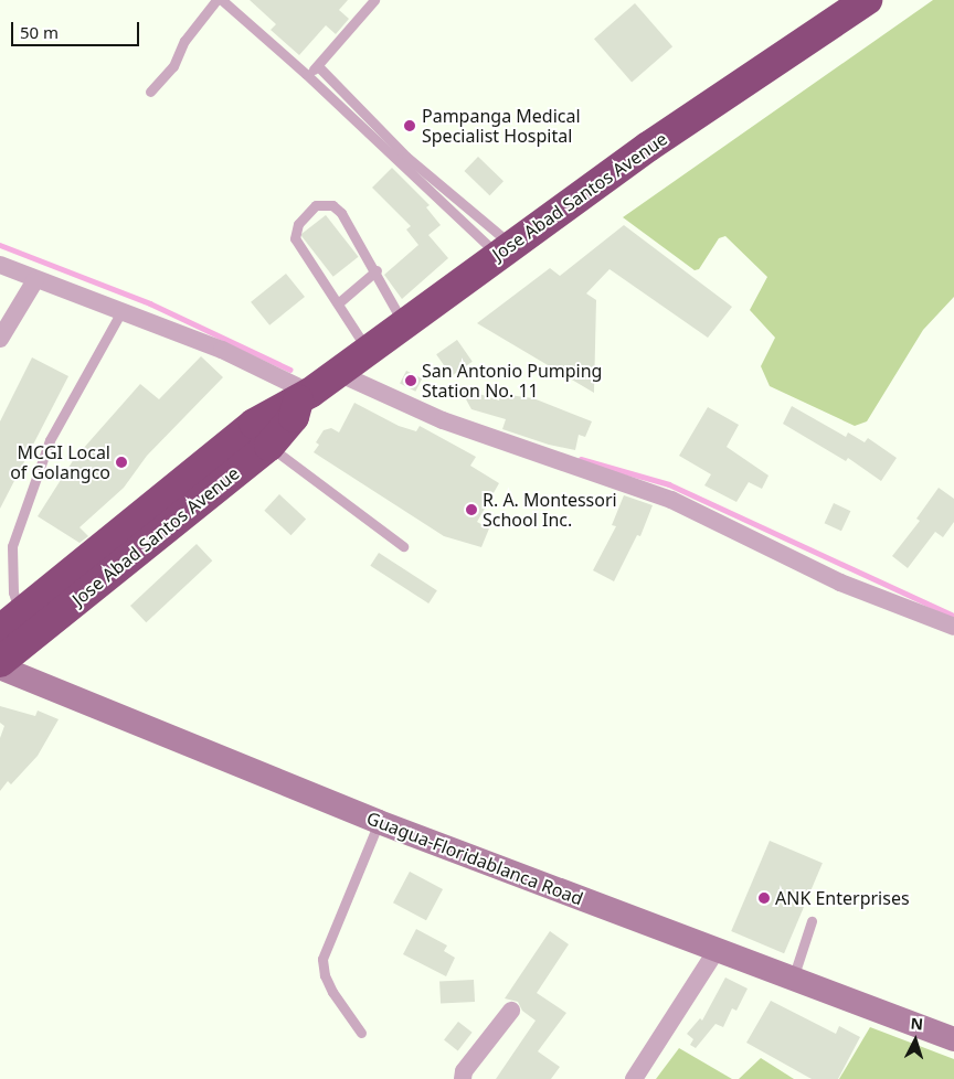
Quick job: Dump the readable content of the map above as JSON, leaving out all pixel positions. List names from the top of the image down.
{
  "streets": {
    "highway": ["Jose Abad Santos Avenue"],
    "main road": ["Guagua-Floridablanca Road"]
  },
  "places": [
    "Pampanga Medical Specialist Hospital",
    "San Antonio Pumping Station No. 11",
    "MCGI Local of Golangco",
    "R. A. Montessori School Inc.",
    "ANK Enterprises"
  ],
  "scale_bar": "50 m",
  "north": "top"
}
